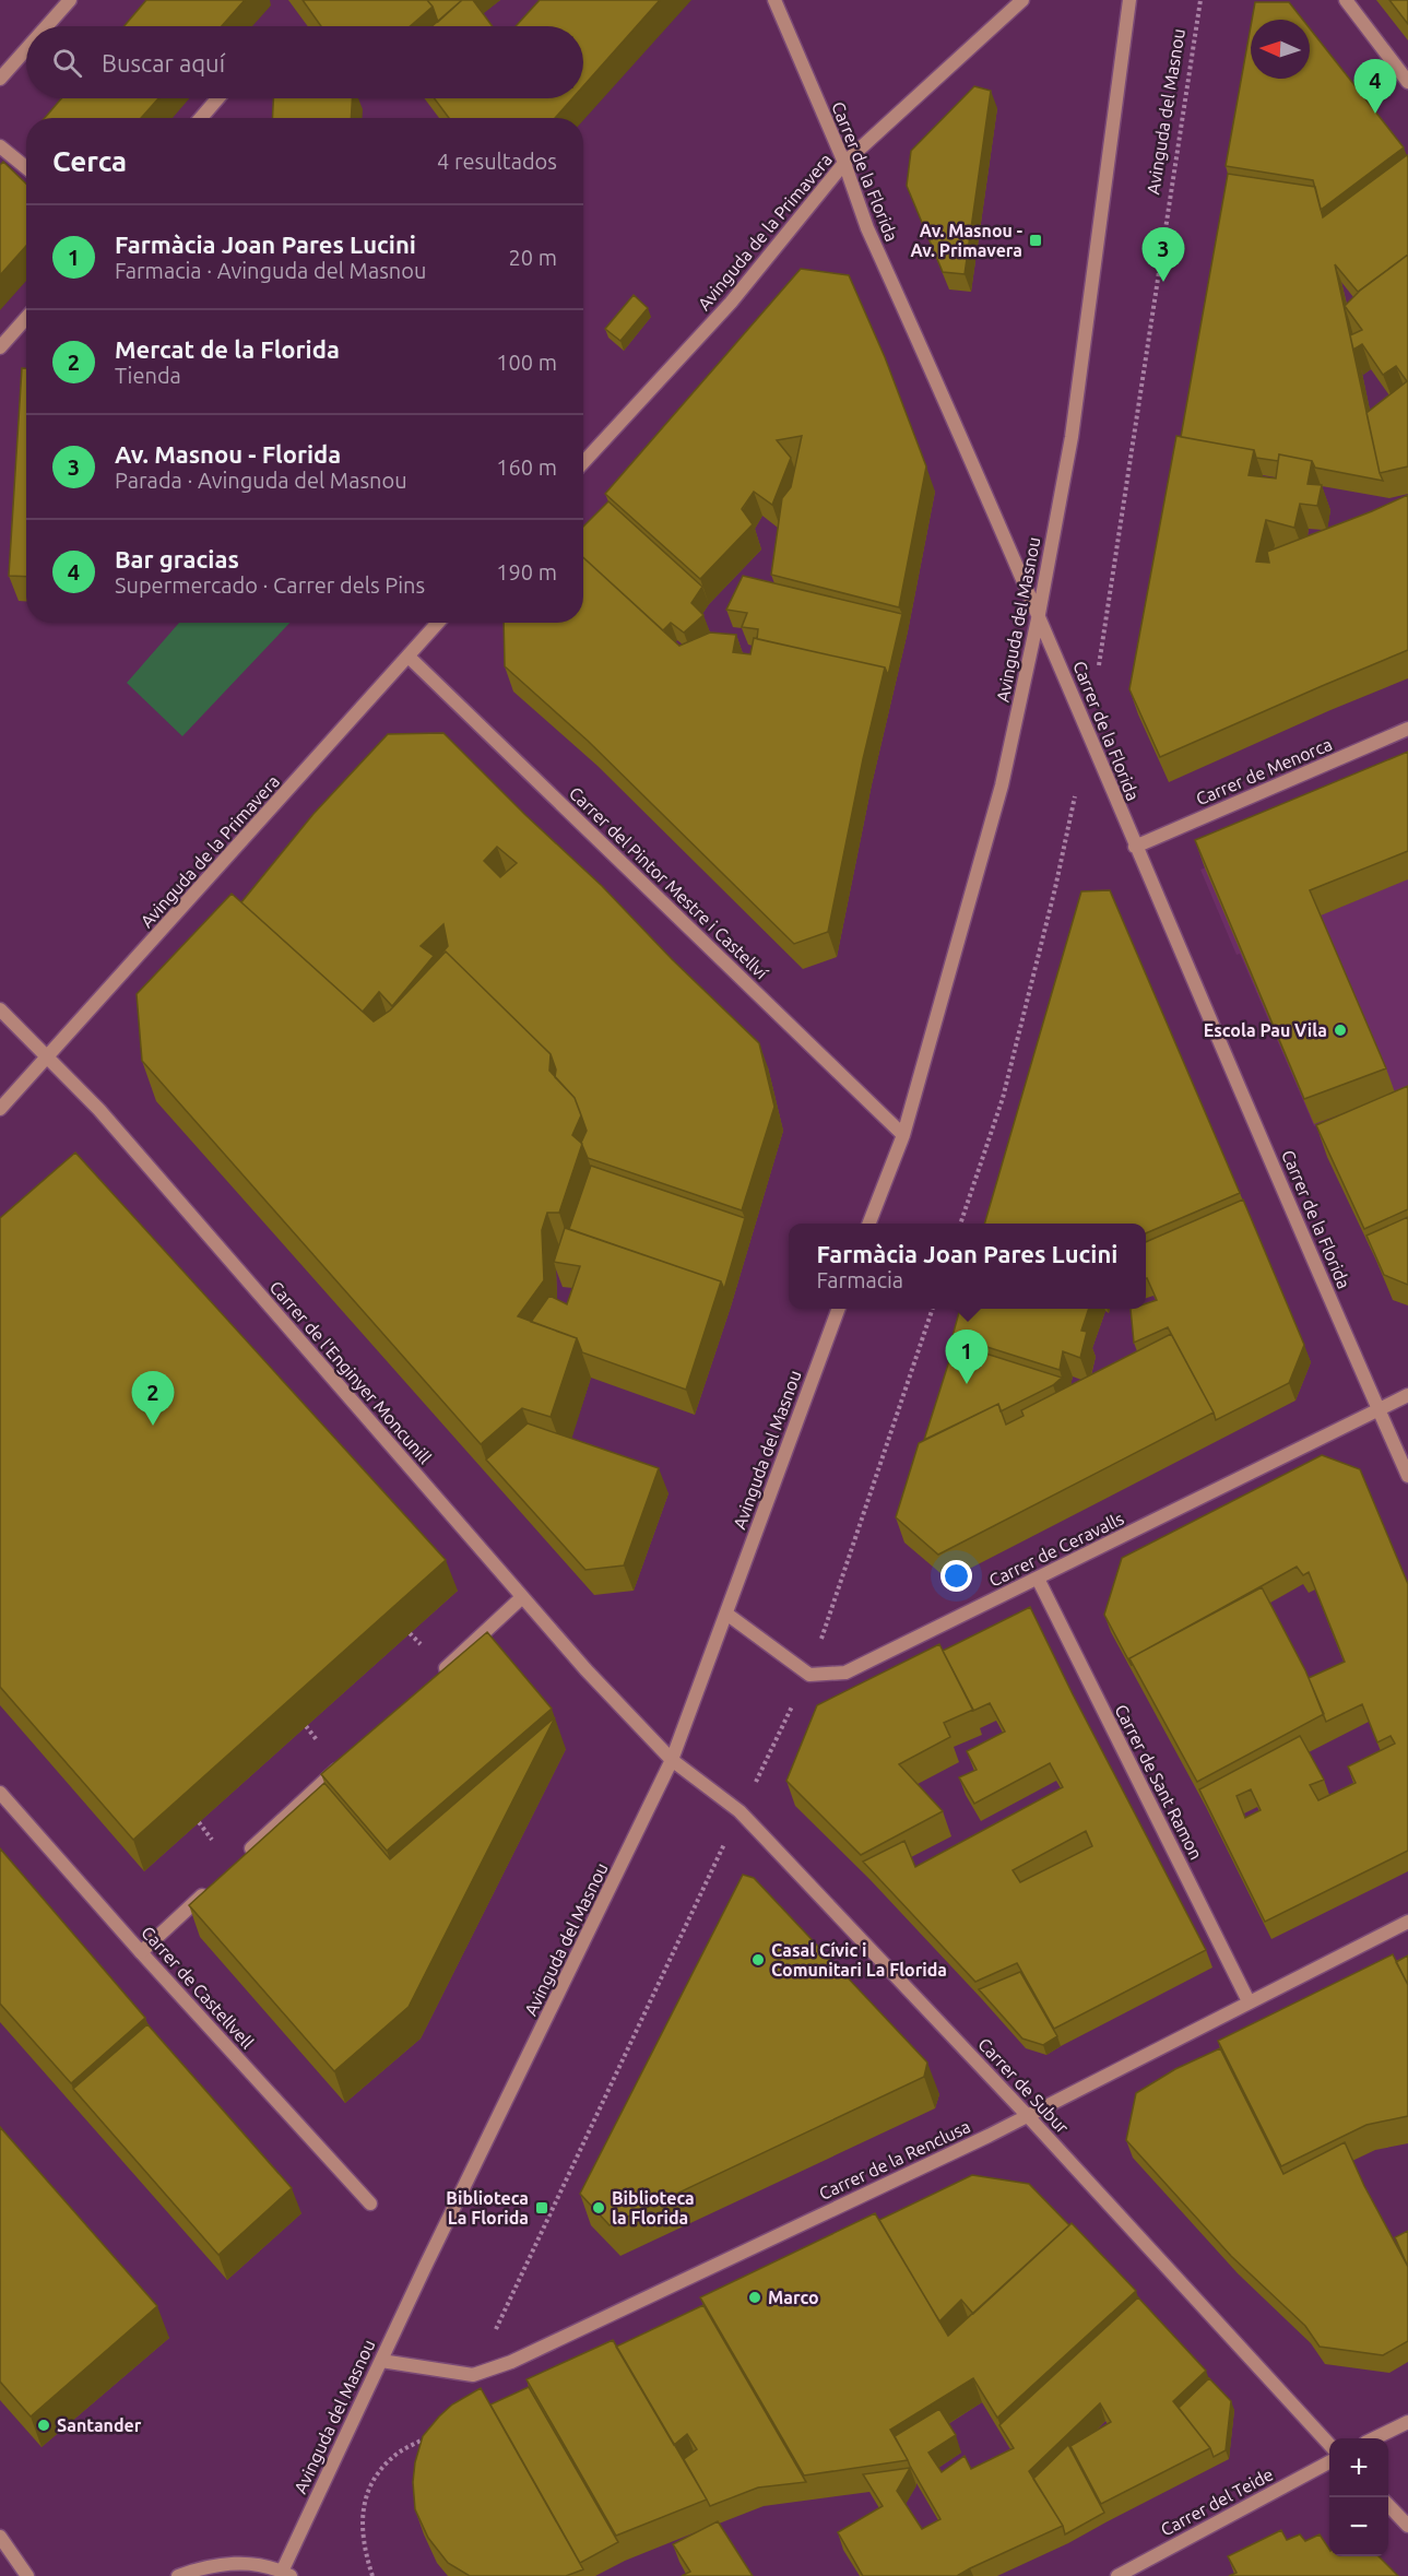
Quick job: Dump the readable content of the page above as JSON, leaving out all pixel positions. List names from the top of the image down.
{
  "streets": {
    "street": [
      "Avinguda del Masnou",
      "Carrer de la Florida",
      "Avinguda de la Primavera",
      "Carrer de Menorca",
      "Carrer del Pintor Mestre i Castellví",
      "Carrer de l'Enginyer Moncunill",
      "Carrer de Ceravalls",
      "Carrer de Sant Ramon",
      "Carrer de Castellvell",
      "Carrer de Subur",
      "Carrer de la Renclusa",
      "Carrer del Teide"
    ]
  },
  "crossings": [
    ["Avinguda del Masnou", "Carrer de la Florida"],
    ["Avinguda del Masnou", "Carrer del Pintor Mestre i Castellví"],
    ["Avinguda del Masnou", "Carrer de l'Enginyer Moncunill"],
    ["Avinguda del Masnou", "Carrer de Subur"],
    ["Avinguda del Masnou", "Carrer de la Renclusa"],
    ["Carrer de la Florida", "Avinguda de la Primavera"],
    ["Carrer de la Florida", "Carrer de Menorca"],
    ["Carrer de la Florida", "Carrer de Ceravalls"],
    ["Avinguda de la Primavera", "Carrer del Pintor Mestre i Castellví"],
    ["Avinguda de la Primavera", "Carrer de l'Enginyer Moncunill"],
    ["Carrer de l'Enginyer Moncunill", "Carrer de Subur"],
    ["Carrer de Ceravalls", "Carrer de Sant Ramon"],
    ["Carrer de Sant Ramon", "Carrer de la Renclusa"],
    ["Carrer de Subur", "Carrer de la Renclusa"]
  ],
  "places": {
    "transit": ["Av. Masnou - Av. Primavera", "Biblioteca La Florida"],
    "other": [
      "Escola Pau Vila",
      "Casal Cívic i Comunitari La Florida",
      "Biblioteca la Florida",
      "Marco",
      "Santander"
    ]
  },
  "north": "left",
  "page": {
    "search": "Buscar aquí",
    "pins": [
      "4",
      "3",
      "1",
      "2"
    ],
    "heading": ["Cerca", "4 resultados"],
    "list": [
      {
        "mark": "1",
        "name": "Farmàcia Joan Pares Lucini",
        "note": "Farmacia · Avinguda del Masnou",
        "value": "20 m"
      },
      {
        "mark": "2",
        "name": "Mercat de la Florida",
        "note": "Tienda",
        "value": "100 m"
      },
      {
        "mark": "3",
        "name": "Av. Masnou - Florida",
        "note": "Parada · Avinguda del Masnou",
        "value": "160 m"
      },
      {
        "mark": "4",
        "name": "Bar gracias",
        "note": "Supermercado · Carrer dels Pins",
        "value": "190 m"
      }
    ],
    "popup": ["Farmàcia Joan Pares Lucini", "Farmacia"],
    "map_buttons": ["+", "−"]
  }
}
